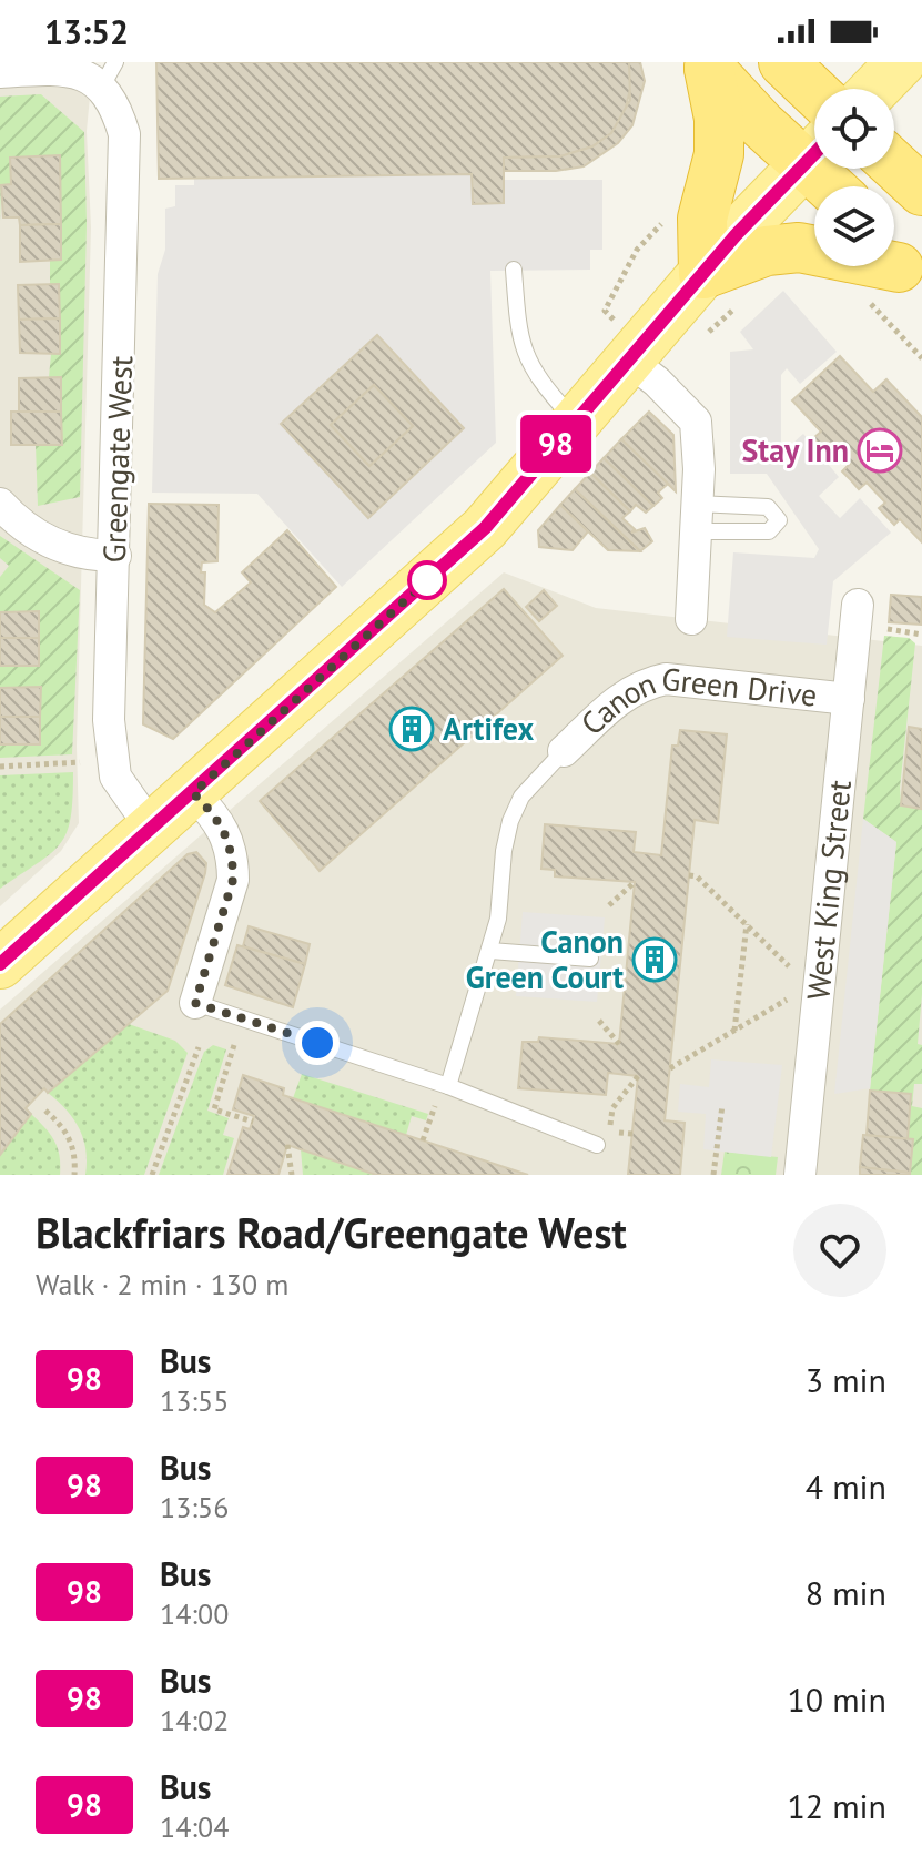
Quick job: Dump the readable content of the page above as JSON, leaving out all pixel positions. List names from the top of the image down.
{
  "streets": {
    "street": ["Greengate West", "Canon Green Drive", "West King Street"]
  },
  "crossings": [
    ["Canon Green Drive", "West King Street"]
  ],
  "places": {
    "hotel": ["Stay Inn"],
    "building": ["Artifex", "Canon Green Court"]
  },
  "lines": ["bus line 98"],
  "page": {
    "status": "13:52",
    "on_map": "98",
    "heading": ["Blackfriars Road/Greengate West", "Walk · 2 min · 130 m"],
    "list": [
      {
        "mark": "98",
        "name": "Bus",
        "note": "13:55",
        "value": "3 min"
      },
      {
        "mark": "98",
        "name": "Bus",
        "note": "13:56",
        "value": "4 min"
      },
      {
        "mark": "98",
        "name": "Bus",
        "note": "14:00",
        "value": "8 min"
      },
      {
        "mark": "98",
        "name": "Bus",
        "note": "14:02",
        "value": "10 min"
      },
      {
        "mark": "98",
        "name": "Bus",
        "note": "14:04",
        "value": "12 min"
      }
    ]
  }
}
